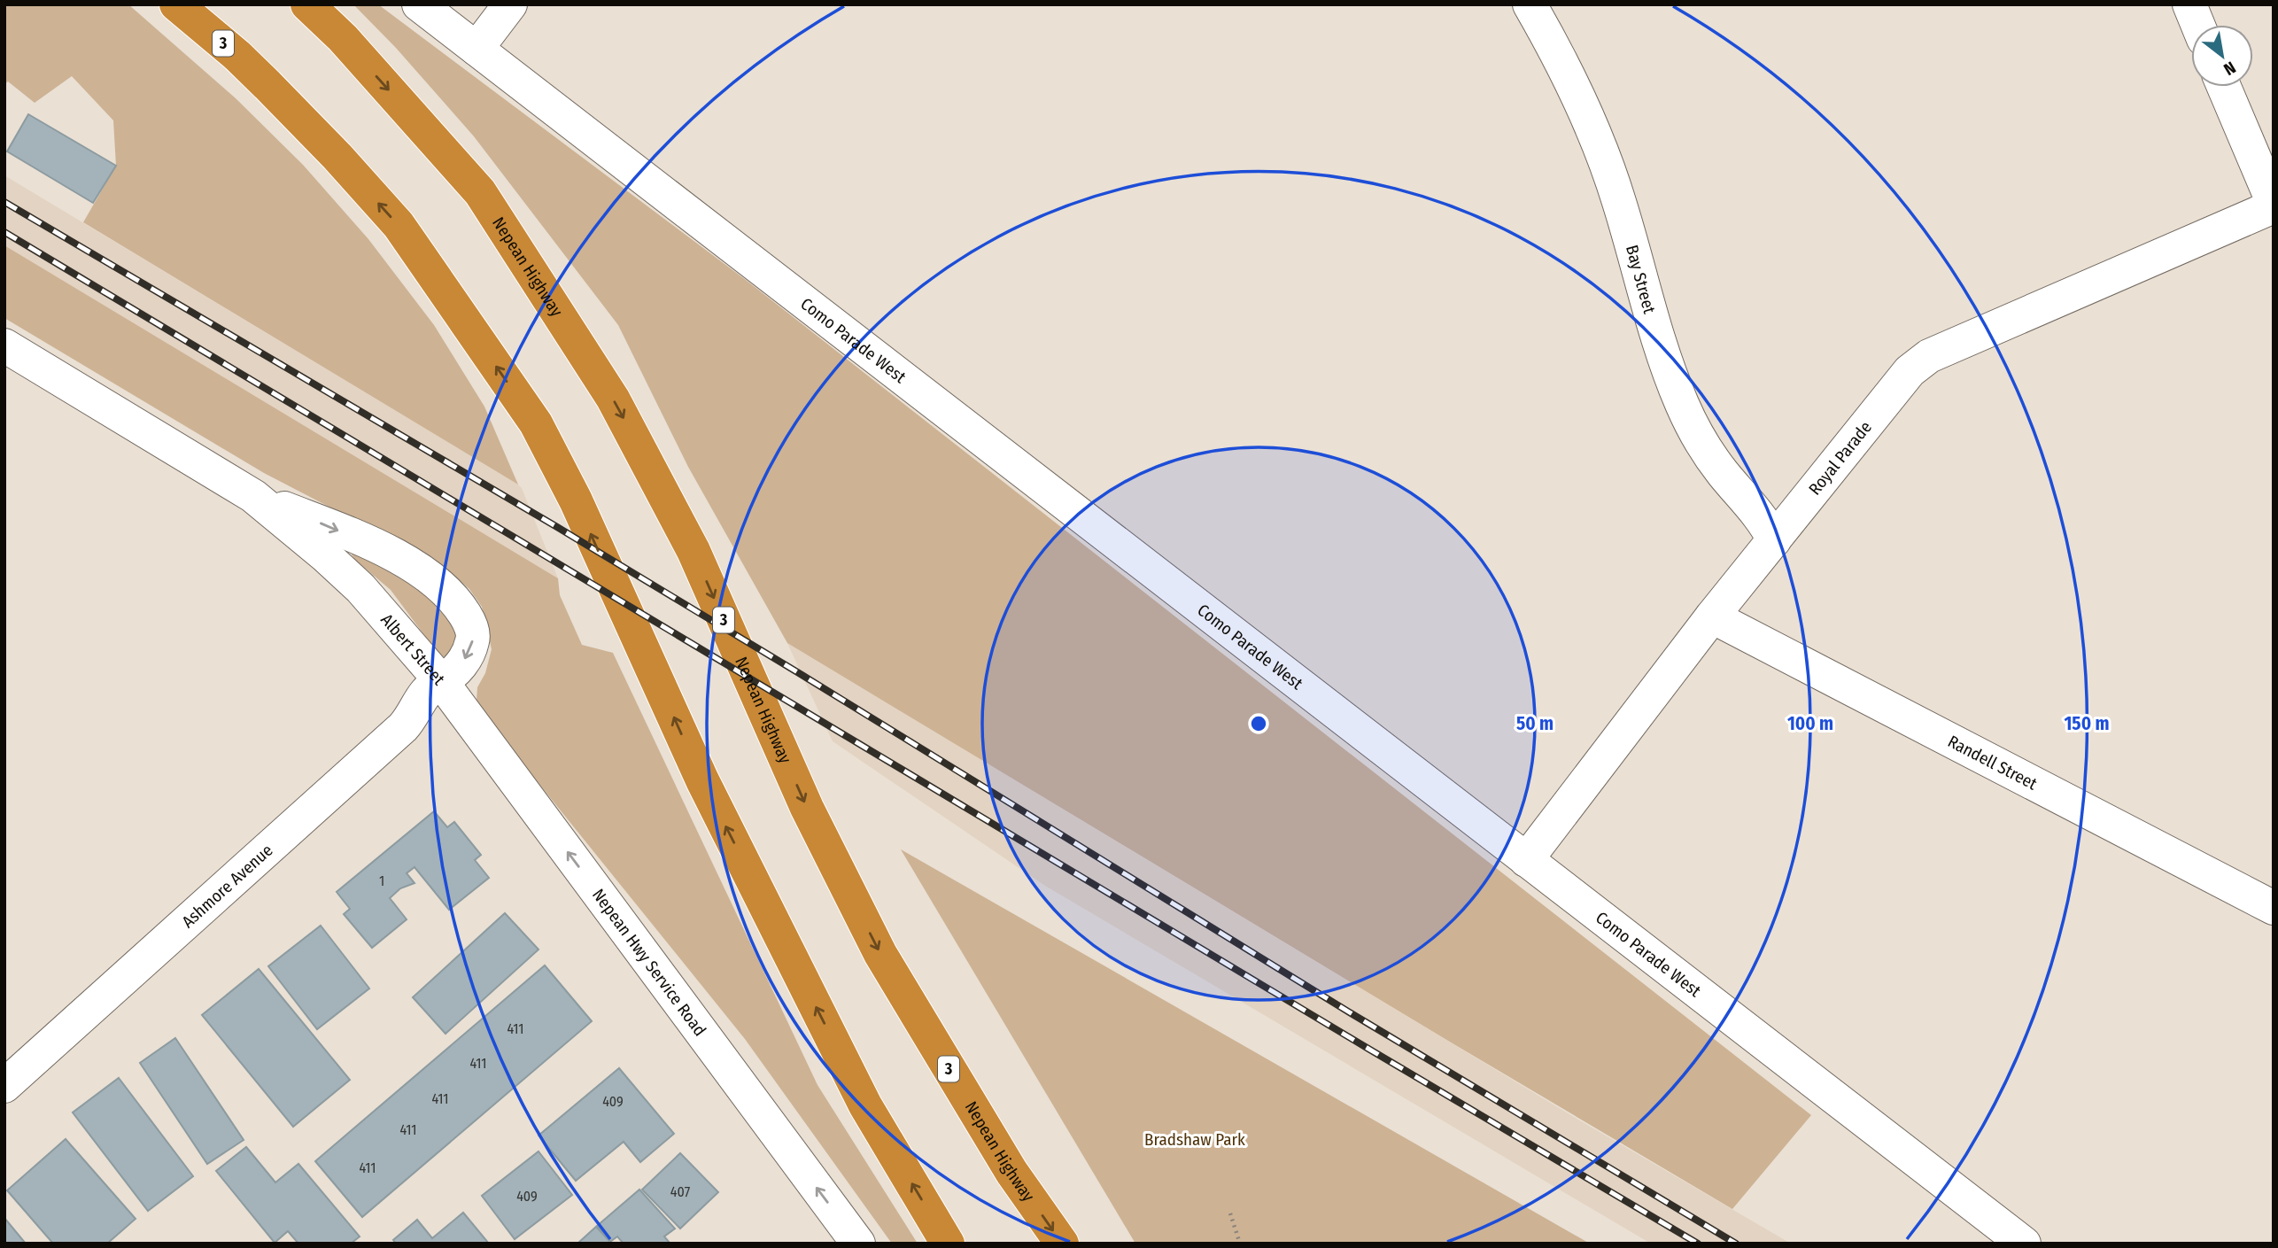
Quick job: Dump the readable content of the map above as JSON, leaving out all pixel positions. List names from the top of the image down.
{
  "streets": {
    "highway": ["3", "Nepean Highway"],
    "street": [
      "Bay Street",
      "Como Parade West",
      "Royal Parade",
      "Albert Street",
      "Randell Street",
      "Ashmore Avenue",
      "Nepean Hwy Service Road"
    ]
  },
  "crossings": [
    ["Bay Street", "Royal Parade"],
    ["Como Parade West", "Royal Parade"],
    ["Royal Parade", "Randell Street"],
    ["Albert Street", "Ashmore Avenue"],
    ["Albert Street", "Nepean Hwy Service Road"],
    ["Ashmore Avenue", "Nepean Hwy Service Road"]
  ],
  "one_way": ["Nepean Hwy Service Road"],
  "parks": ["Bradshaw Park"],
  "house_numbers": [
    "1",
    "411",
    "411",
    "411",
    "409",
    "411",
    "411",
    "407",
    "409"
  ],
  "north": "bottom right",
  "rings": ["50 m", "100 m", "150 m"]
}
